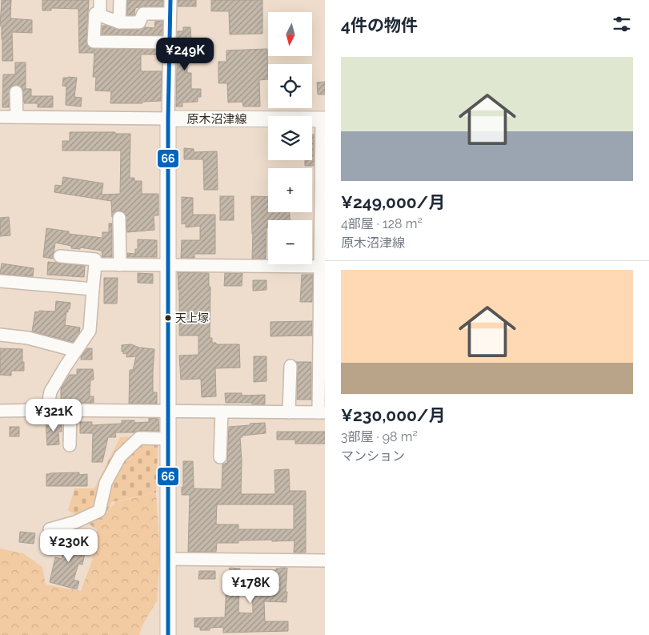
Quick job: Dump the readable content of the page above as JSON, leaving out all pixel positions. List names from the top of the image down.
{
  "streets": {
    "main road": ["原木沼津線"]
  },
  "places": ["天上塚"],
  "lines": ["transit line 66"],
  "north": "bottom",
  "page": {
    "heading": "4件の物件",
    "map_buttons": ["+", "−"],
    "price": [
      "¥249K",
      "¥321K",
      "¥230K",
      "¥178K"
    ],
    "list": [
      {
        "name": "¥249,000/月",
        "note": "4部屋 · 128 m² · 原木沼津線"
      },
      {
        "name": "¥230,000/月",
        "note": "3部屋 · 98 m² · マンション"
      }
    ]
  }
}
